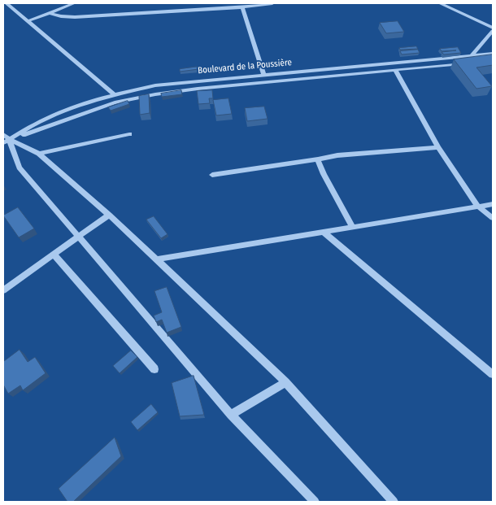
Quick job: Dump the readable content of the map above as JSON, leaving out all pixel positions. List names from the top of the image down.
{
  "streets": {
    "street": ["Boulevard de la Poussière"]
  }
}
